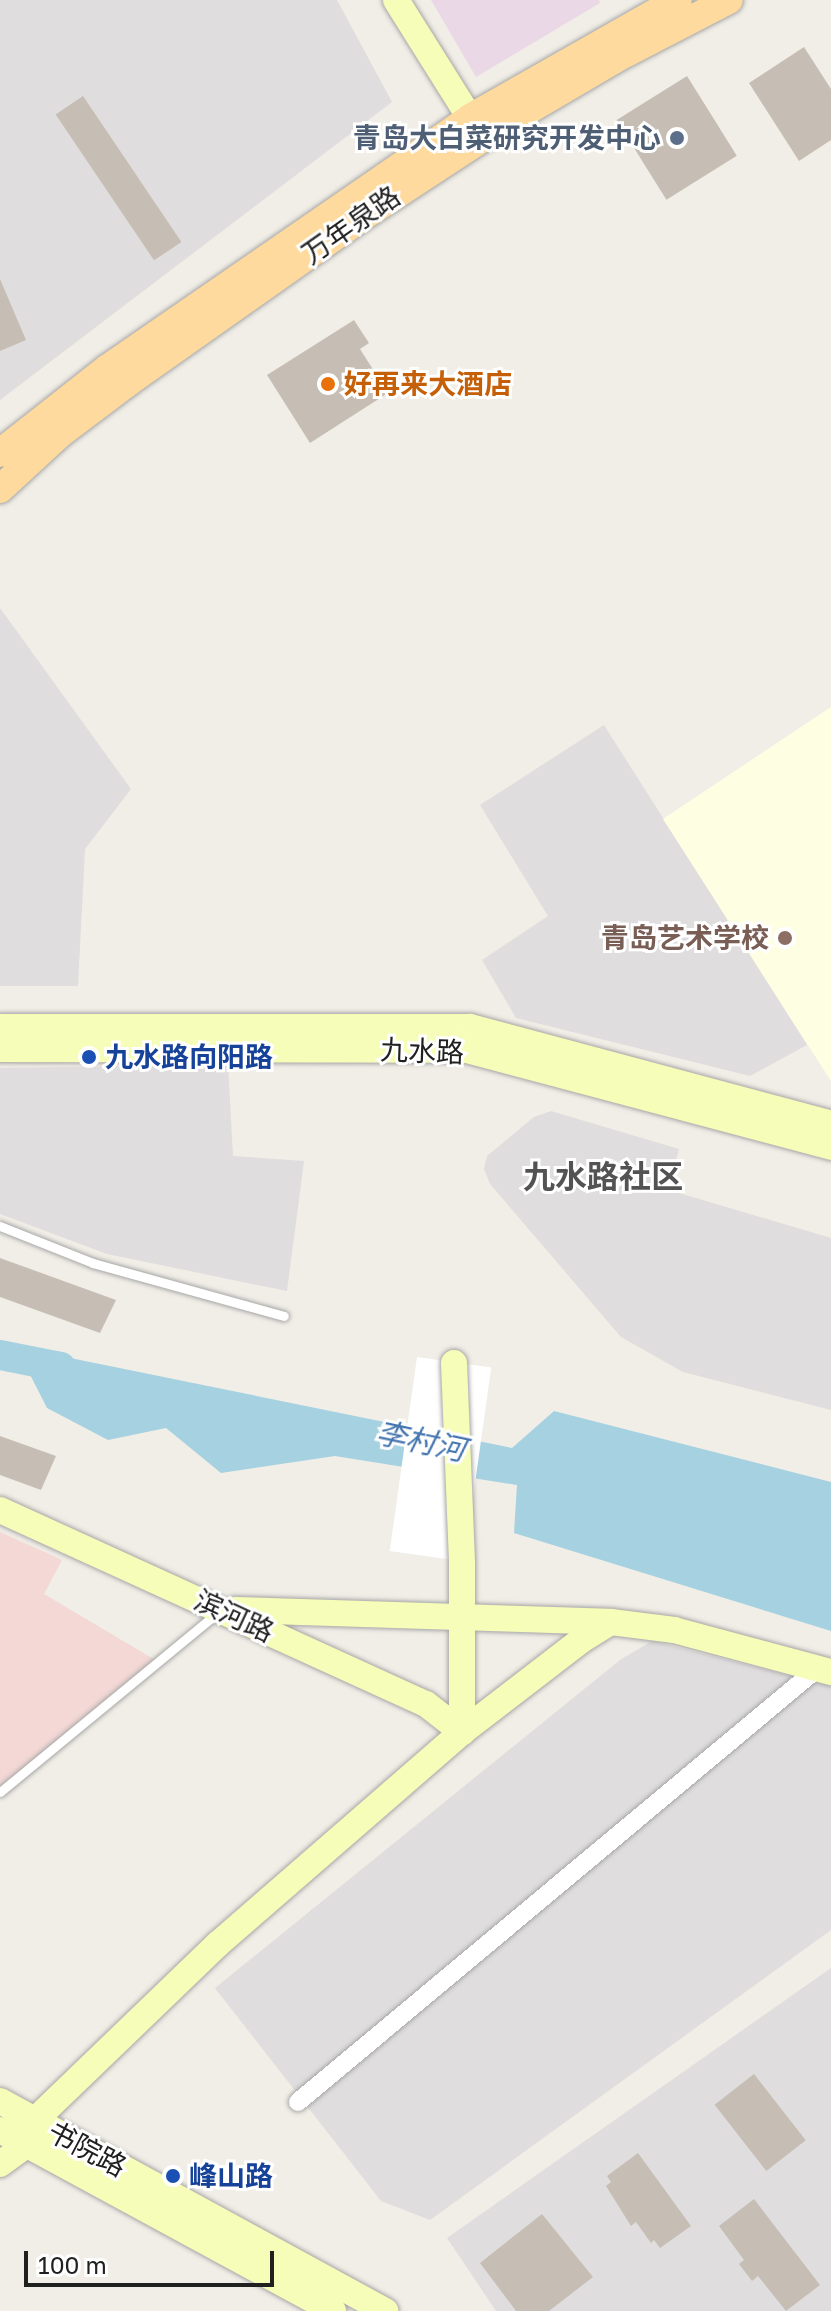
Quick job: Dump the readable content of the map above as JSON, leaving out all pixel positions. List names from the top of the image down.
{
  "streets": {
    "main road": [
      "万年泉路",
      "九水路",
      "滨河路",
      "书院路"
    ]
  },
  "districts": ["九水路社区"],
  "water": ["李村河"],
  "places": [
    "青岛大白菜研究开发中心",
    "好再来大酒店",
    "青岛艺术学校",
    "九水路向阳路",
    "峰山路"
  ],
  "scale_bar": "100 m"
}
